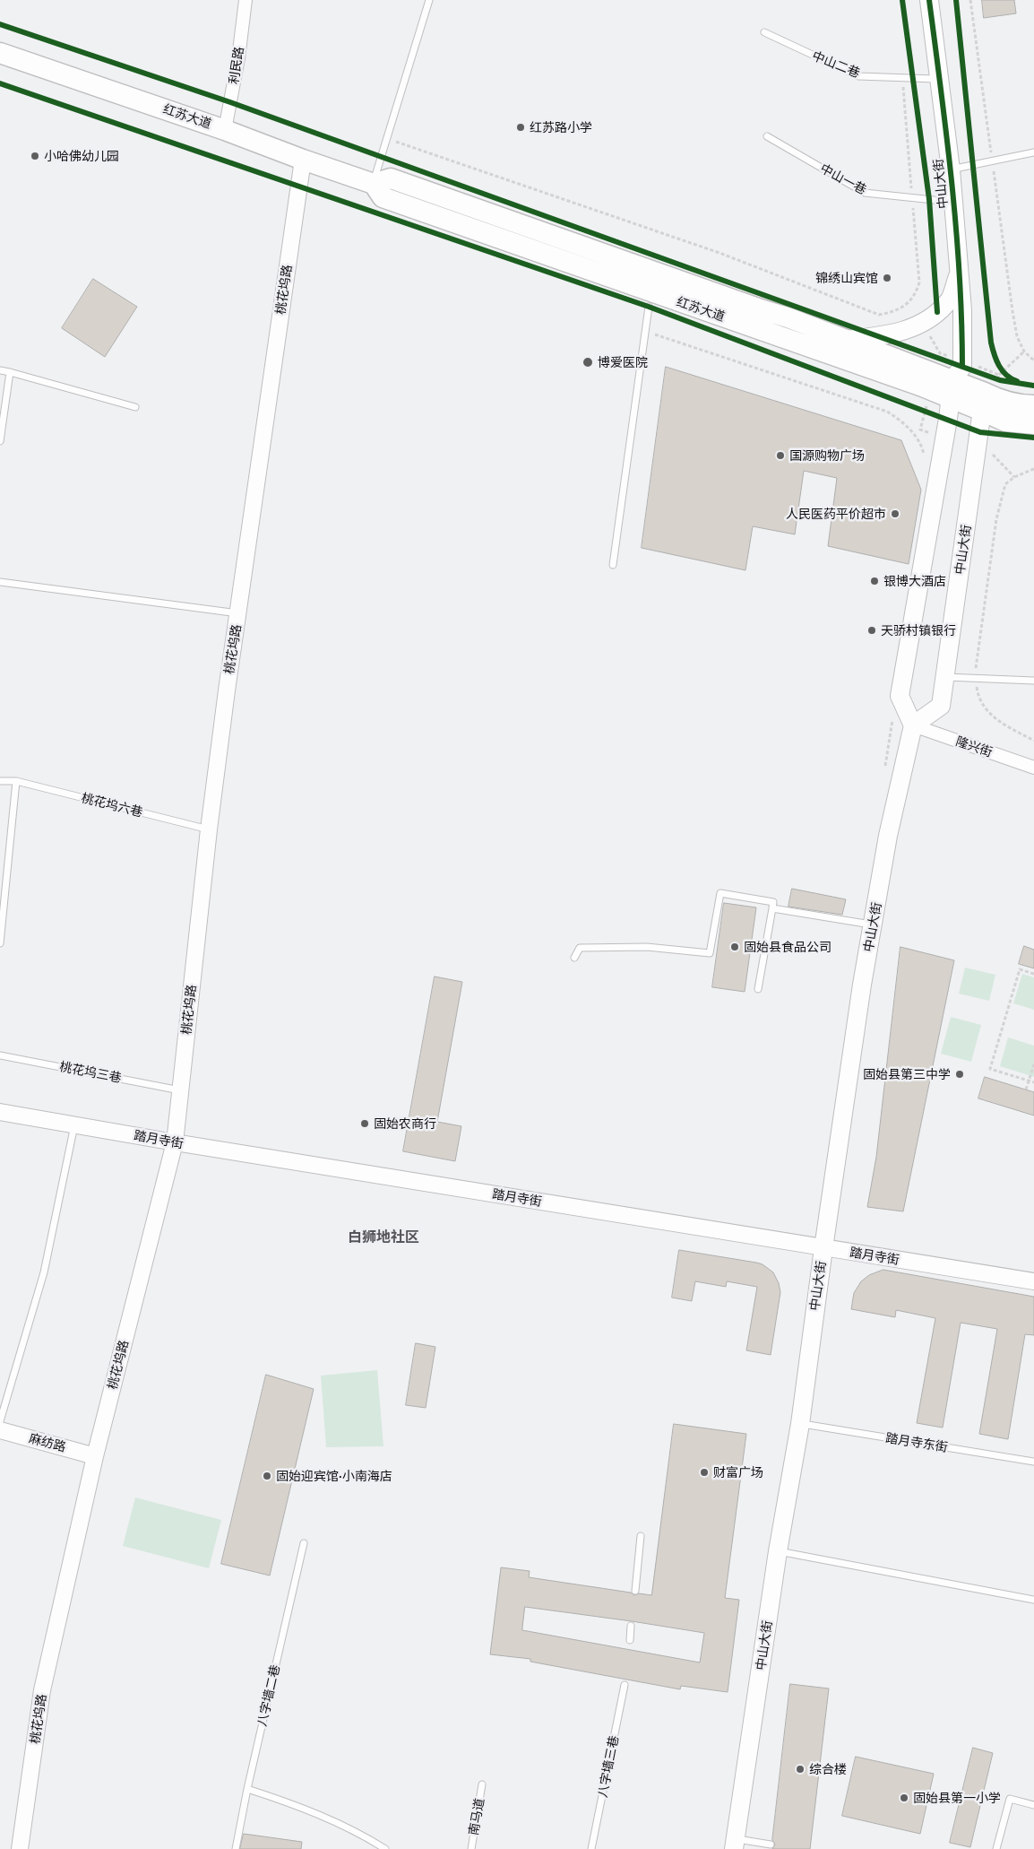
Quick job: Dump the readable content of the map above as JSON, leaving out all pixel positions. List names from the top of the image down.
{
  "streets": {
    "main road": ["红苏大道", "中山大街"],
    "street": [
      "利民路",
      "桃花坞路",
      "隆兴街",
      "踏月寺街",
      "麻纺路"
    ],
    "lane": [
      "中山二巷",
      "中山一巷",
      "桃花坞六巷",
      "桃花坞三巷",
      "踏月寺东街",
      "八字墙二巷",
      "八字墙三巷",
      "南马道"
    ]
  },
  "crossings": [
    ["中山二巷", "中山大街"],
    ["利民路", "红苏大道"],
    ["红苏大道", "中山大街"],
    ["红苏大道", "桃花坞路"],
    ["中山一巷", "中山大街"],
    ["中山大街", "隆兴街"],
    ["中山大街", "踏月寺街"],
    ["中山大街", "踏月寺东街"],
    ["桃花坞路", "桃花坞六巷"],
    ["桃花坞路", "桃花坞三巷"],
    ["桃花坞路", "踏月寺街"],
    ["桃花坞路", "麻纺路"]
  ],
  "districts": ["白狮地社区"],
  "places": [
    "红苏路小学",
    "小哈佛幼儿园",
    "锦绣山宾馆",
    "博爱医院",
    "国源购物广场",
    "人民医药平价超市",
    "银博大酒店",
    "天骄村镇银行",
    "固始县食品公司",
    "固始县第三中学",
    "固始农商行",
    "财富广场",
    "固始迎宾馆·小南海店",
    "综合楼",
    "固始县第一小学"
  ]
}
